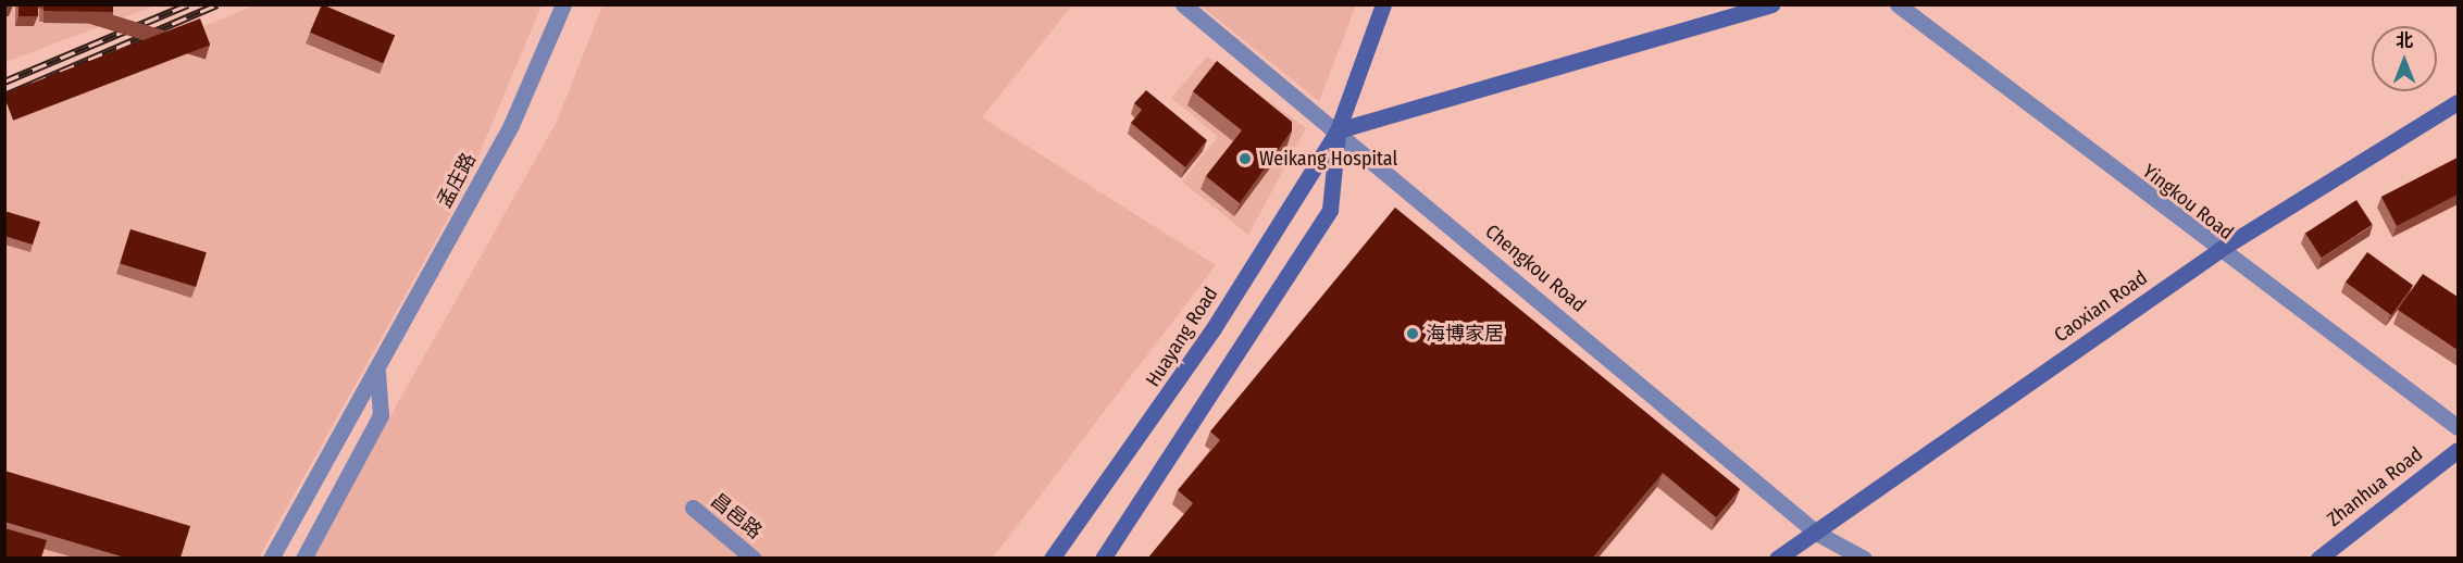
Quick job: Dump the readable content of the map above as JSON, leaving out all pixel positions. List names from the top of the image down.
{
  "streets": {
    "street": [
      "孟庄路",
      "Yingkou Road",
      "Chengkou Road",
      "Caoxian Road",
      "Huayang Road",
      "Zhanhua Road",
      "昌邑路"
    ]
  },
  "crossings": [
    ["Yingkou Road", "Caoxian Road"],
    ["Chengkou Road", "Caoxian Road"],
    ["Chengkou Road", "Huayang Road"]
  ],
  "places": ["Weikang Hospital", "海博家居"],
  "north": "top"
}
